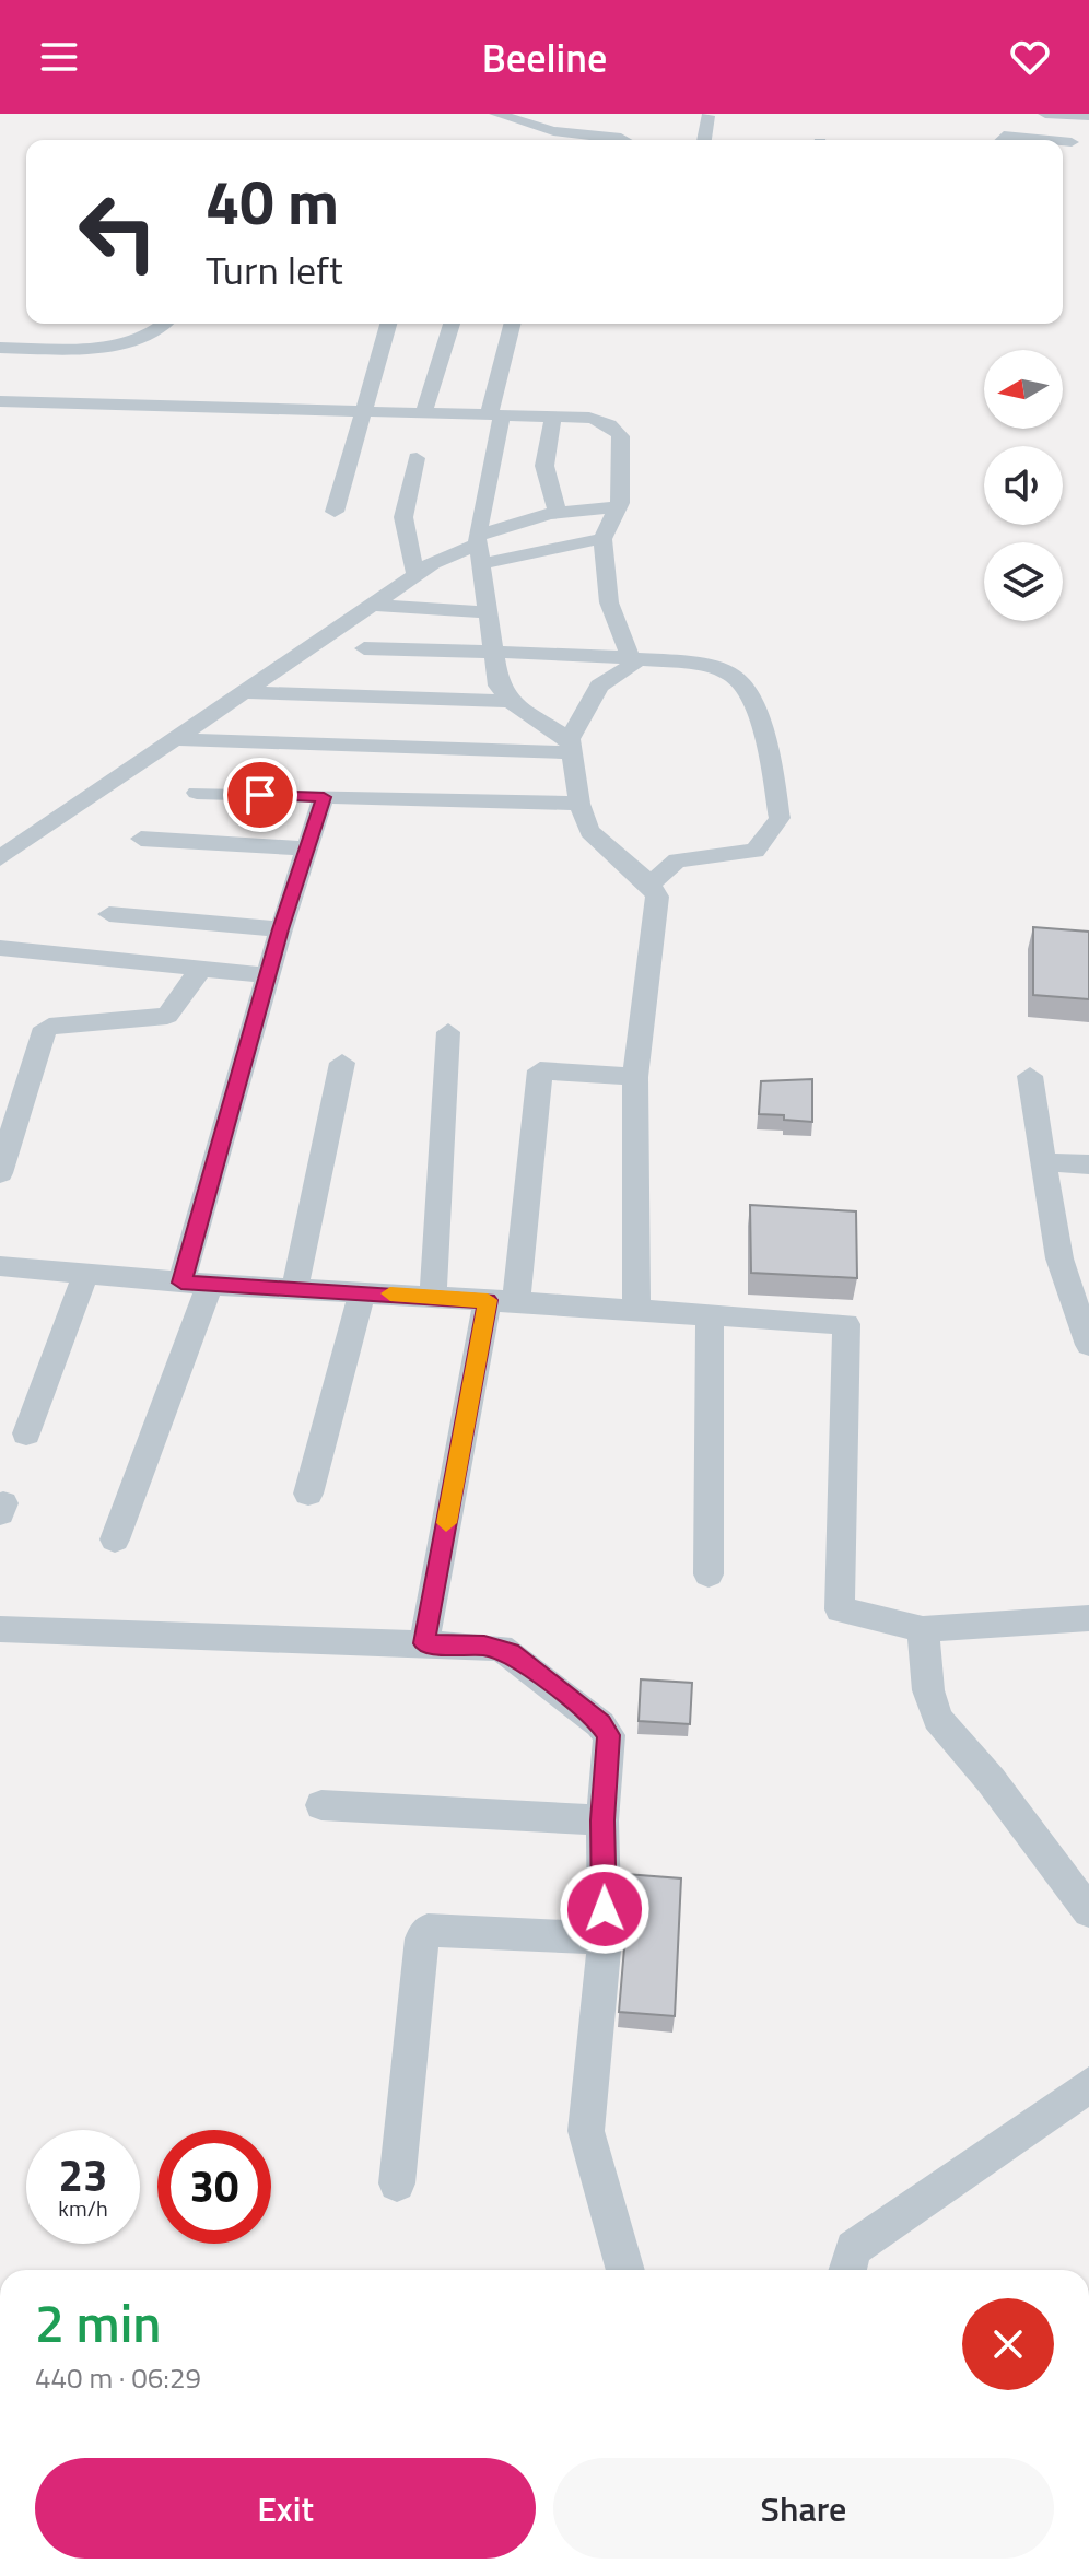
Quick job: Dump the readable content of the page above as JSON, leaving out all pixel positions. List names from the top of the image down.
{
  "north": "left",
  "page": {
    "header": "Beeline",
    "turn": ["40 m", "Turn left"],
    "speed": "23 km/h",
    "limit": "30",
    "heading": ["2 min", "440 m · 06:29"],
    "buttons": ["Exit", "Share"]
  }
}
